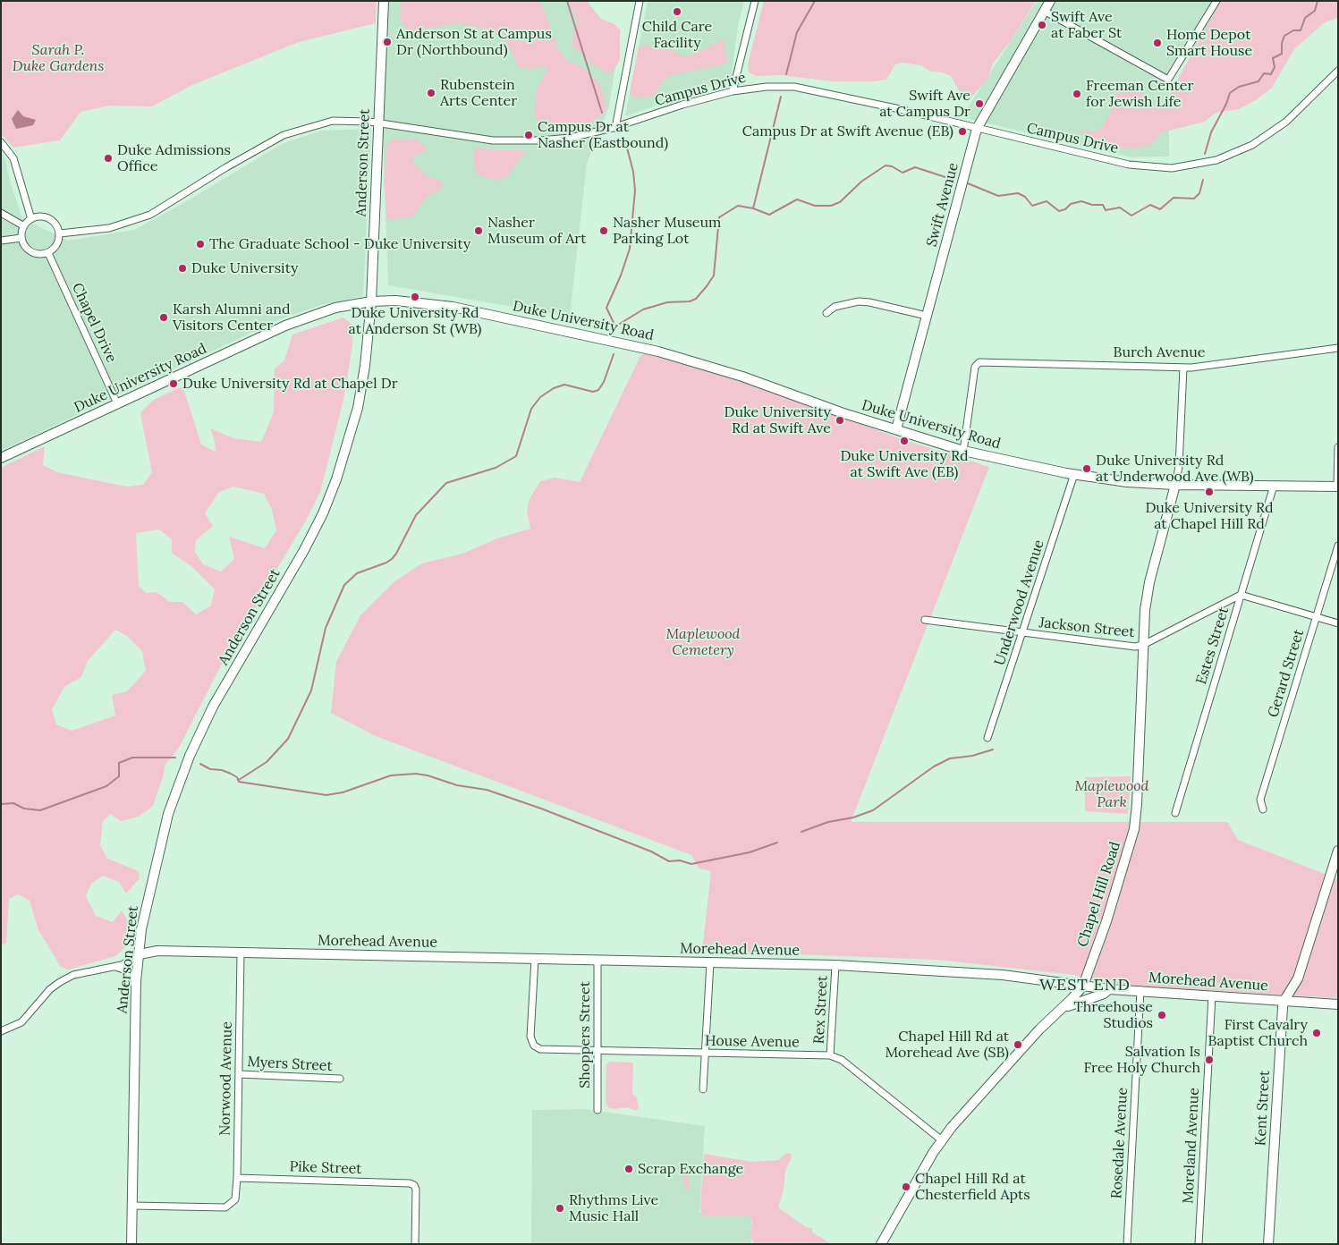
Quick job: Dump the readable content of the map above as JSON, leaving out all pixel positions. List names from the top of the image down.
{
  "streets": {
    "street": [
      "Campus Drive",
      "Anderson Street",
      "Swift Avenue",
      "Duke University Road",
      "Chapel Drive",
      "Burch Avenue",
      "Underwood Avenue",
      "Jackson Street",
      "Estes Street",
      "Gerard Street",
      "Chapel Hill Road",
      "Morehead Avenue",
      "Rex Street",
      "Shoppers Street",
      "House Avenue",
      "Myers Street",
      "Norwood Avenue",
      "Kent Street",
      "Rosedale Avenue",
      "Moreland Avenue",
      "Pike Street"
    ]
  },
  "crossings": [
    ["Campus Drive", "Anderson Street"],
    ["Campus Drive", "Swift Avenue"],
    ["Campus Drive", "Chapel Drive"],
    ["Anderson Street", "Duke University Road"],
    ["Anderson Street", "Morehead Avenue"],
    ["Anderson Street", "Norwood Avenue"],
    ["Swift Avenue", "Duke University Road"],
    ["Duke University Road", "Chapel Drive"],
    ["Duke University Road", "Burch Avenue"],
    ["Duke University Road", "Underwood Avenue"],
    ["Duke University Road", "Estes Street"],
    ["Duke University Road", "Chapel Hill Road"],
    ["Underwood Avenue", "Jackson Street"],
    ["Jackson Street", "Estes Street"],
    ["Jackson Street", "Chapel Hill Road"],
    ["Chapel Hill Road", "Morehead Avenue"],
    ["Chapel Hill Road", "House Avenue"],
    ["Morehead Avenue", "Rex Street"],
    ["Morehead Avenue", "Shoppers Street"],
    ["Morehead Avenue", "House Avenue"],
    ["Morehead Avenue", "Norwood Avenue"],
    ["Morehead Avenue", "Kent Street"],
    ["Morehead Avenue", "Rosedale Avenue"],
    ["Morehead Avenue", "Moreland Avenue"],
    ["Rex Street", "House Avenue"],
    ["Shoppers Street", "House Avenue"],
    ["Myers Street", "Norwood Avenue"],
    ["Norwood Avenue", "Pike Street"]
  ],
  "districts": ["WEST END"],
  "parks": ["Sarah P. Duke Gardens", "Maplewood Cemetery", "Maplewood Park"],
  "places": [
    "Child Care Facility",
    "Swift Ave at Faber St",
    "Anderson St at Campus Dr (Northbound)",
    "Home Depot Smart House",
    "Rubenstein Arts Center",
    "Freeman Center for Jewish Life",
    "Swift Ave at Campus Dr",
    "Campus Dr at Swift Avenue (EB)",
    "Campus Dr at Nasher (Eastbound)",
    "Duke Admissions Office",
    "Nasher Museum of Art",
    "Nasher Museum Parking Lot",
    "The Graduate School - Duke University",
    "Duke University",
    "Duke University Rd at Anderson St (WB)",
    "Karsh Alumni and Visitors Center",
    "Duke University Rd at Chapel Dr",
    "Duke University Rd at Swift Ave",
    "Duke University Rd at Swift Ave (EB)",
    "Duke University Rd at Underwood Ave (WB)",
    "Duke University Rd at Chapel Hill Rd",
    "Threehouse Studios",
    "First Cavalry Baptist Church",
    "Chapel Hill Rd at Morehead Ave (SB)",
    "Salvation Is Free Holy Church",
    "Scrap Exchange",
    "Chapel Hill Rd at Chesterfield Apts",
    "Rhythms Live Music Hall"
  ]
}
